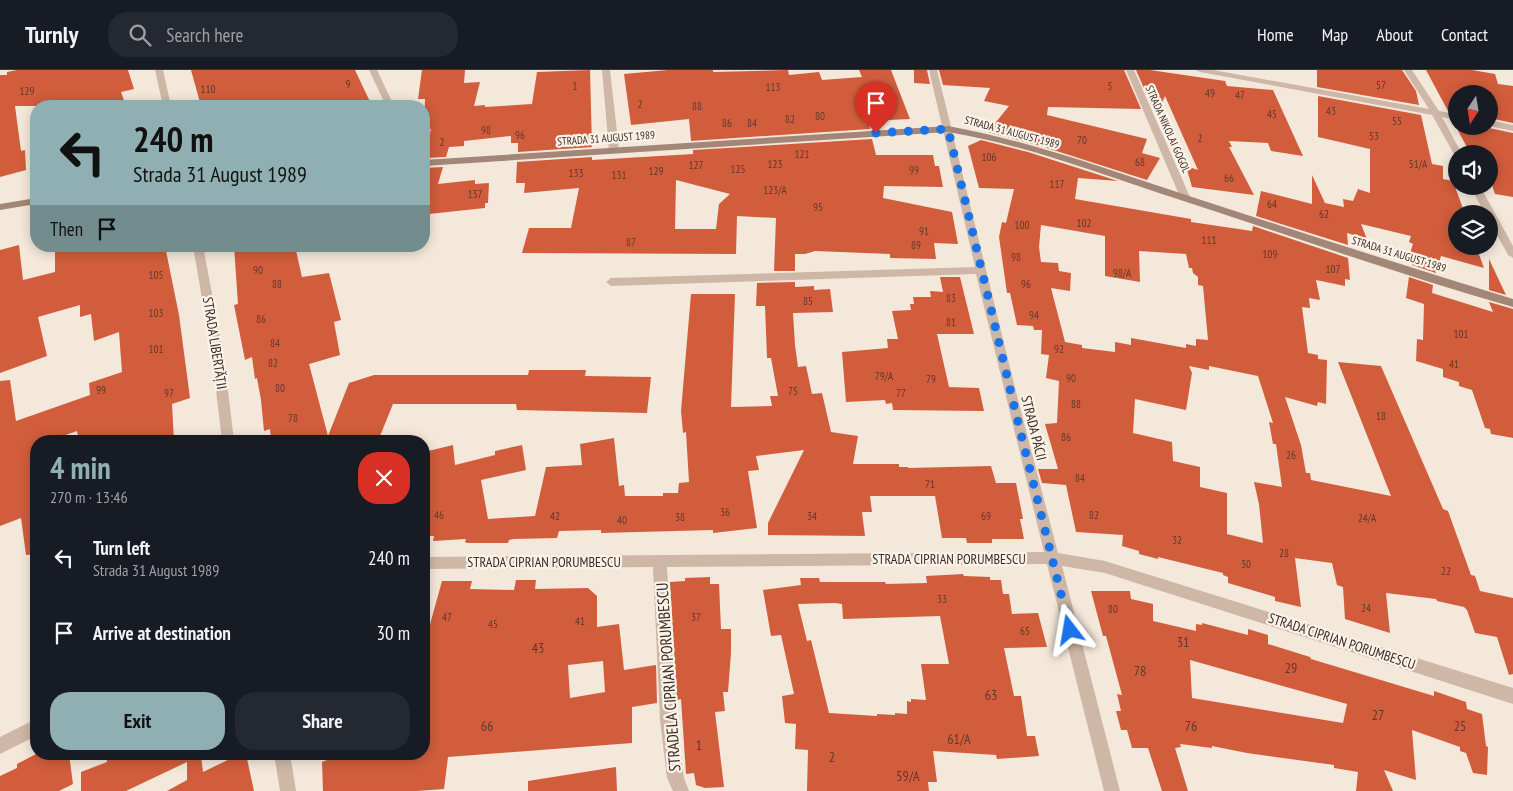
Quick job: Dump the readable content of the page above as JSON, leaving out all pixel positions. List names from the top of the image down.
{
  "streets": {
    "main road": ["STRADA 31 AUGUST 1989"],
    "street": [
      "STRADA NIKOLAI GOGOL",
      "STRADA LIBERTĂȚII",
      "STRADA PĂCII",
      "STRADA CIPRIAN PORUMBESCU",
      "STRADELA CIPRIAN PORUMBESCU"
    ]
  },
  "crossings": [
    ["STRADA NIKOLAI GOGOL", "STRADA 31 AUGUST 1989"],
    ["STRADA 31 AUGUST 1989", "STRADA PĂCII"],
    ["STRADA PĂCII", "STRADA CIPRIAN PORUMBESCU"],
    ["STRADA CIPRIAN PORUMBESCU", "STRADELA CIPRIAN PORUMBESCU"]
  ],
  "house_numbers": [
    "9",
    "57",
    "1",
    "5",
    "113",
    "110",
    "129",
    "49",
    "47",
    "2",
    "88",
    "43",
    "45",
    "80",
    "82",
    "55",
    "86",
    "84",
    "98",
    "96",
    "53",
    "2",
    "70",
    "2",
    "121",
    "106",
    "68",
    "123",
    "51/A",
    "127",
    "125",
    "99",
    "129",
    "133",
    "131",
    "66",
    "117",
    "123/A",
    "137",
    "64",
    "95",
    "62",
    "102",
    "100",
    "91",
    "111",
    "87",
    "89",
    "109",
    "98",
    "107",
    "90",
    "98/A",
    "105",
    "88",
    "96",
    "83",
    "85",
    "103",
    "94",
    "86",
    "81",
    "101",
    "84",
    "101",
    "92",
    "82",
    "41",
    "79/A",
    "90",
    "79",
    "80",
    "99",
    "75",
    "97",
    "77",
    "88",
    "18",
    "78",
    "86",
    "26",
    "84",
    "71",
    "36",
    "46",
    "82",
    "42",
    "34",
    "69",
    "38",
    "24/A",
    "40",
    "32",
    "28",
    "30",
    "22",
    "33",
    "24",
    "80",
    "47",
    "37",
    "41",
    "45",
    "65",
    "31",
    "43",
    "29",
    "78",
    "63",
    "27",
    "66",
    "76",
    "25",
    "61/A",
    "1",
    "2",
    "59/A"
  ],
  "north": "bottom",
  "page": {
    "header": "Turnly",
    "search": "Search here",
    "nav": [
      "Home",
      "Map",
      "About",
      "Contact"
    ],
    "turn": ["240 m", "Strada 31 August 1989"],
    "then": "Then",
    "heading": ["4 min", "270 m · 13:46"],
    "list": [
      {
        "name": "Turn left",
        "note": "Strada 31 August 1989",
        "value": "240 m"
      },
      {
        "name": "Arrive at destination",
        "value": "30 m"
      }
    ],
    "buttons": ["Exit", "Share"]
  }
}
